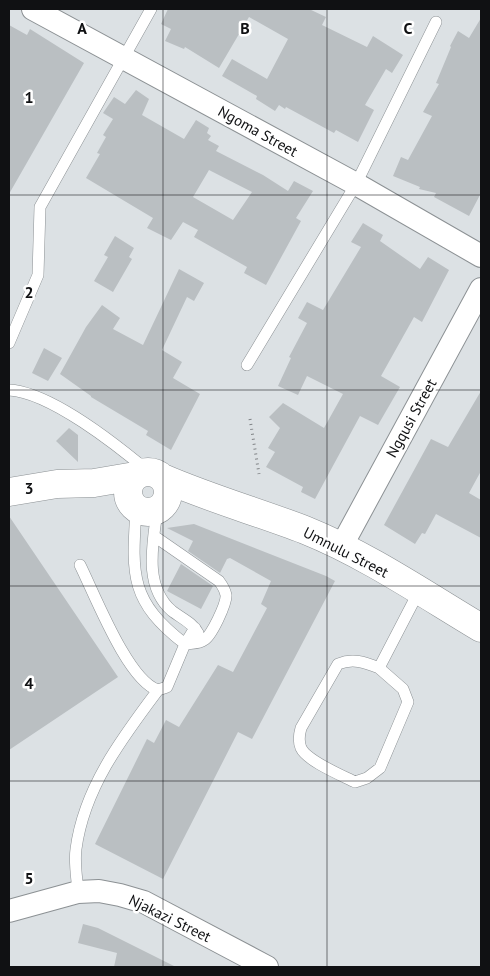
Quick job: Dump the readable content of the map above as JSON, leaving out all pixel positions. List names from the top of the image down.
{
  "streets": {
    "street": [
      "Ngoma Street",
      "Ngqusi Street",
      "Umnulu Street",
      "Njakazi Street"
    ]
  },
  "crossings": [
    ["Ngqusi Street", "Umnulu Street"]
  ],
  "grid": {
    "columns": ["A", "B", "C"],
    "rows": [
      "1",
      "2",
      "3",
      "4",
      "5"
    ]
  }
}
